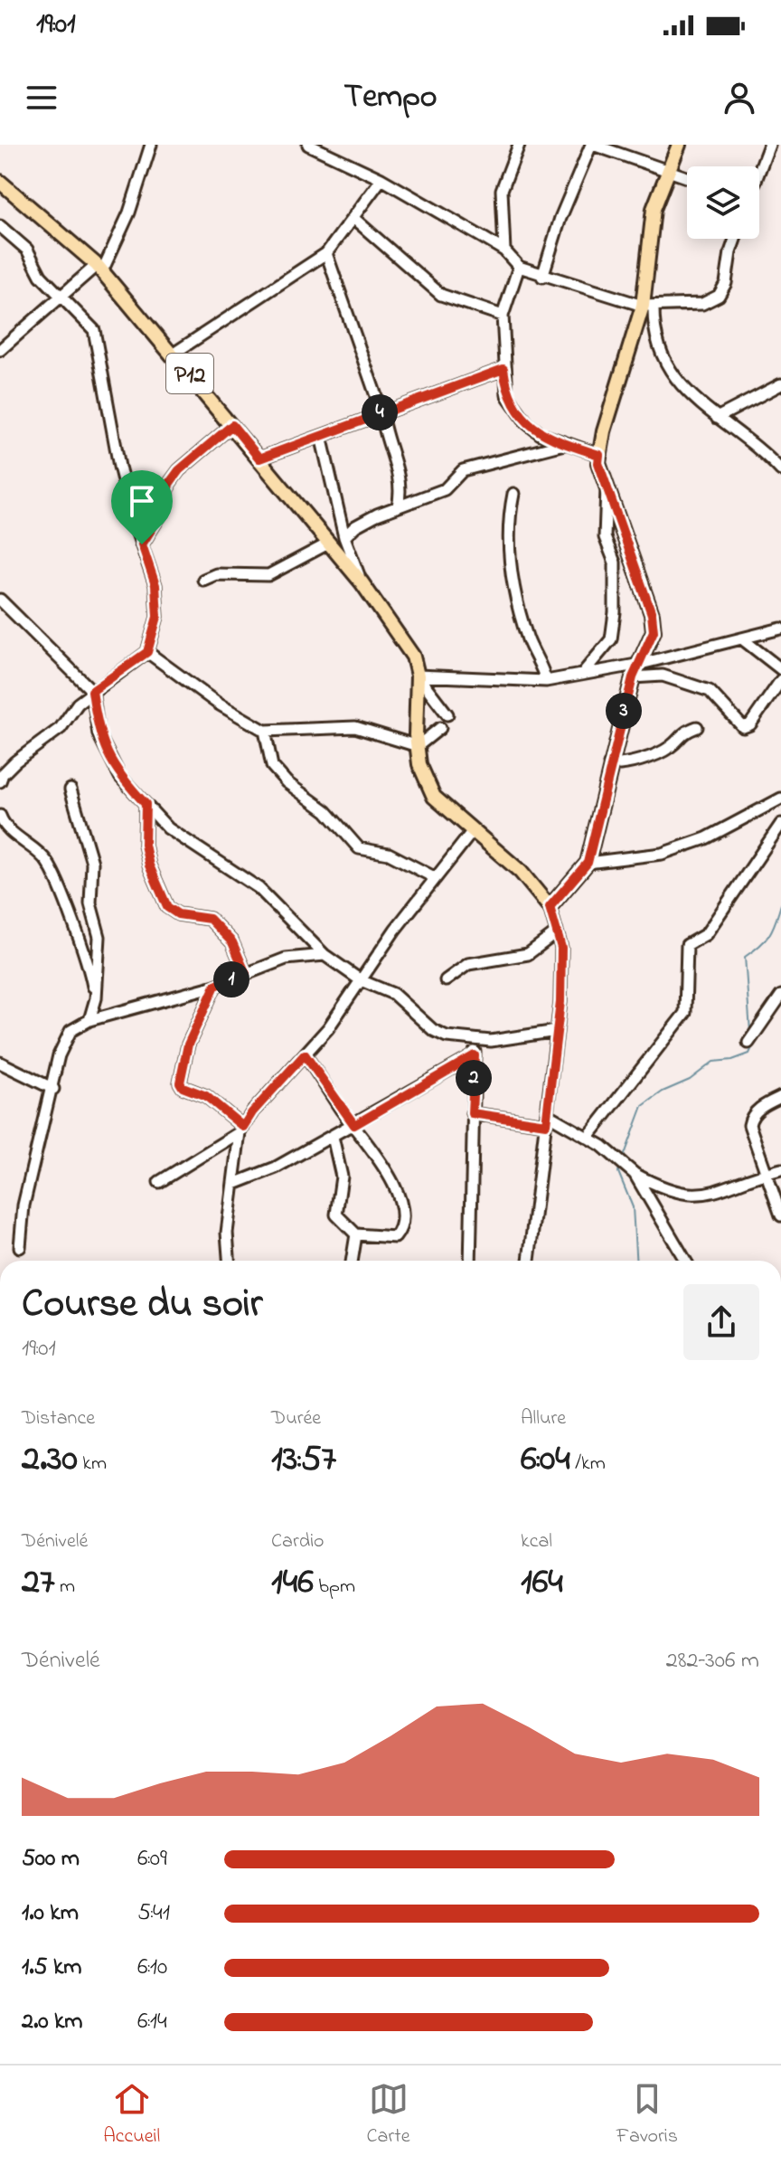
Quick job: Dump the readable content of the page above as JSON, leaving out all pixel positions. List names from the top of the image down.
{
  "streets": {
    "main road": ["P12"]
  },
  "page": {
    "status": "19:01",
    "header": "Tempo",
    "pins": [
      "4",
      "3",
      "1",
      "2"
    ],
    "heading": ["Course du soir", "19:01"],
    "stats": [
      ["Distance", "2.30 km"],
      ["Durée", "13:57"],
      ["Allure", "6:04 /km"],
      ["Dénivelé", "27 m"],
      ["Cardio", "146 bpm"],
      ["kcal", "164"]
    ],
    "chart": ["Dénivelé", "282–306 m"],
    "list": [
      {
        "name": "500 m",
        "note": "6:09"
      },
      {
        "name": "1.0 km",
        "note": "5:41"
      },
      {
        "name": "1.5 km",
        "note": "6:10"
      },
      {
        "name": "2.0 km",
        "note": "6:14"
      }
    ],
    "tabs": ["Accueil", "Carte", "Favoris"]
  }
}
